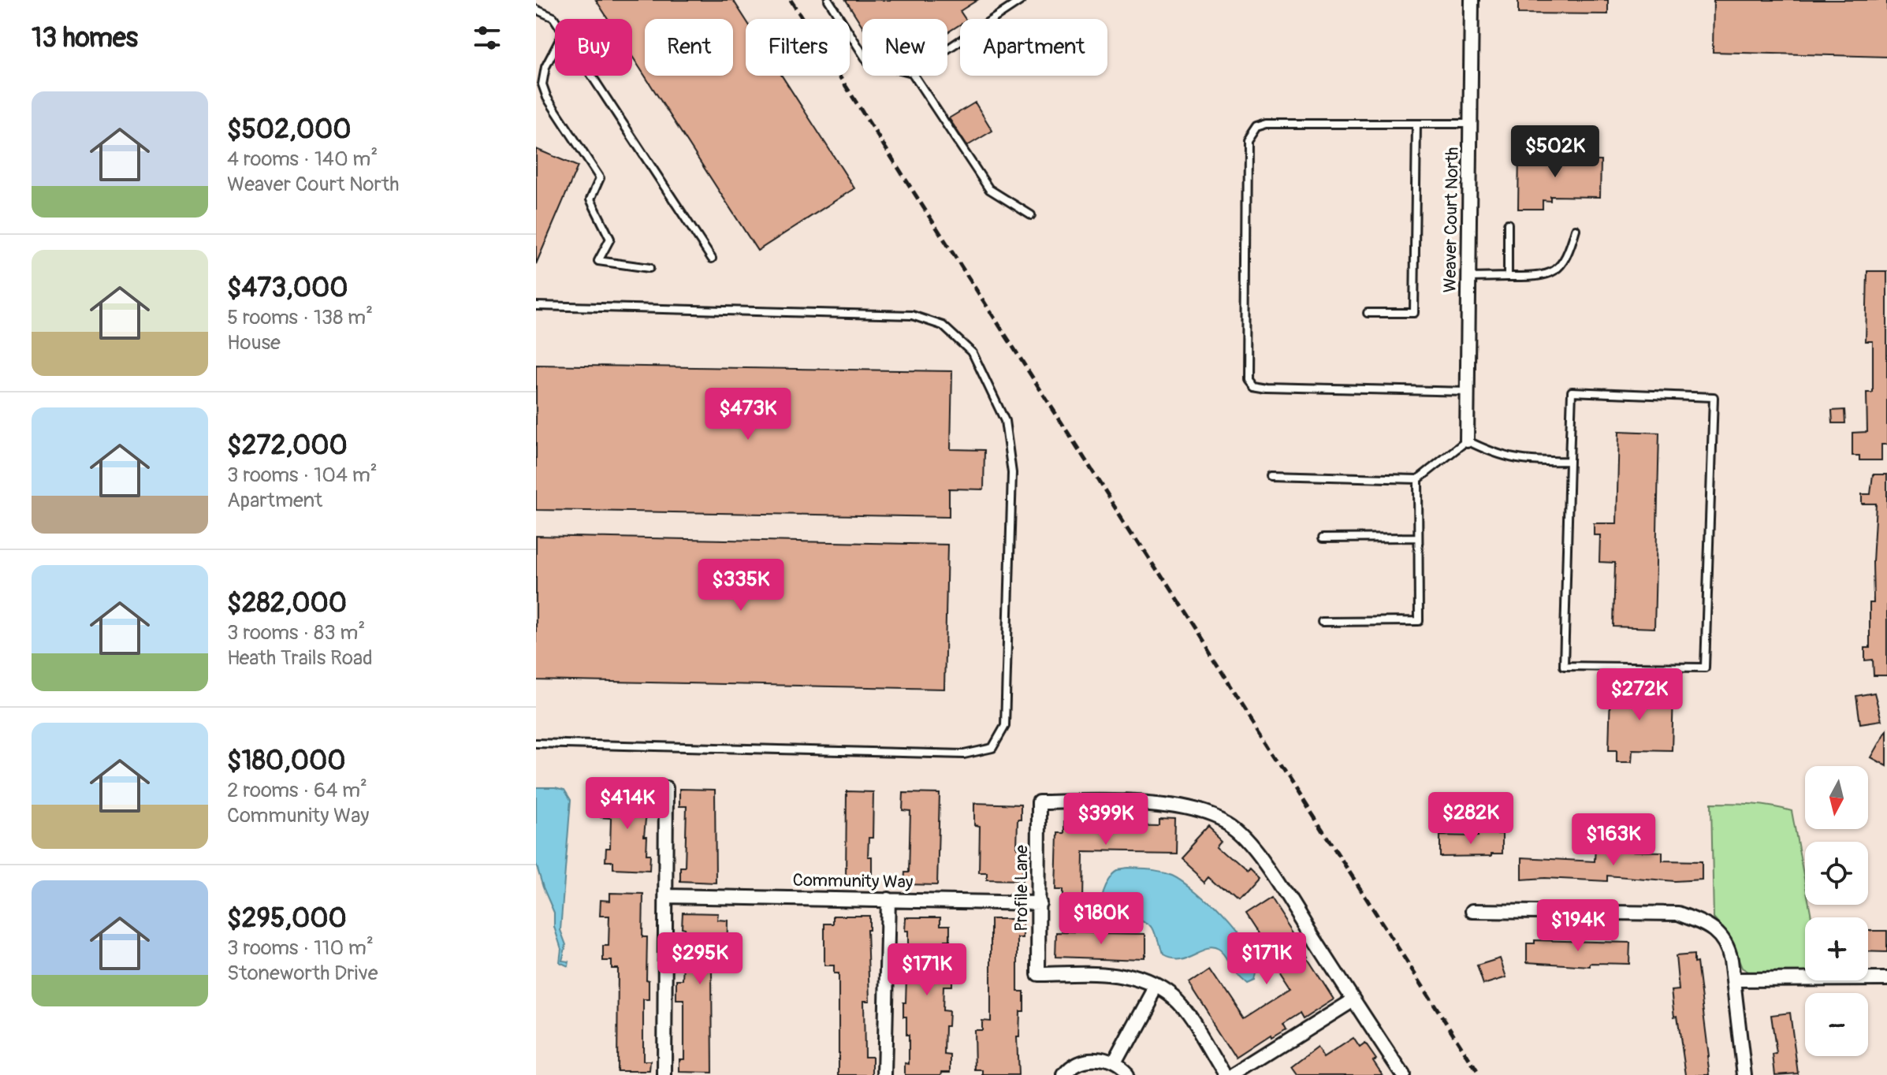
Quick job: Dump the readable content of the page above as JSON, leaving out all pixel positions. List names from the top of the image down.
{
  "streets": {
    "street": ["Weaver Court North", "Community Way", "Profile Lane"]
  },
  "crossings": [
    ["Community Way", "Profile Lane"]
  ],
  "north": "bottom",
  "page": {
    "heading": "13 homes",
    "chip": [
      "Buy",
      "Rent",
      "Filters",
      "New",
      "Apartment"
    ],
    "list": [
      {
        "name": "$502,000",
        "note": "4 rooms · 140 m² · Weaver Court North"
      },
      {
        "name": "$473,000",
        "note": "5 rooms · 138 m² · House"
      },
      {
        "name": "$272,000",
        "note": "3 rooms · 104 m² · Apartment"
      },
      {
        "name": "$282,000",
        "note": "3 rooms · 83 m² · Heath Trails Road"
      },
      {
        "name": "$180,000",
        "note": "2 rooms · 64 m² · Community Way"
      },
      {
        "name": "$295,000",
        "note": "3 rooms · 110 m² · Stoneworth Drive"
      }
    ],
    "price": [
      "$502K",
      "$473K",
      "$335K",
      "$272K",
      "$414K",
      "$282K",
      "$399K",
      "$163K",
      "$180K",
      "$194K",
      "$295K",
      "$171K",
      "$171K"
    ],
    "map_buttons": ["+", "−"]
  }
}
